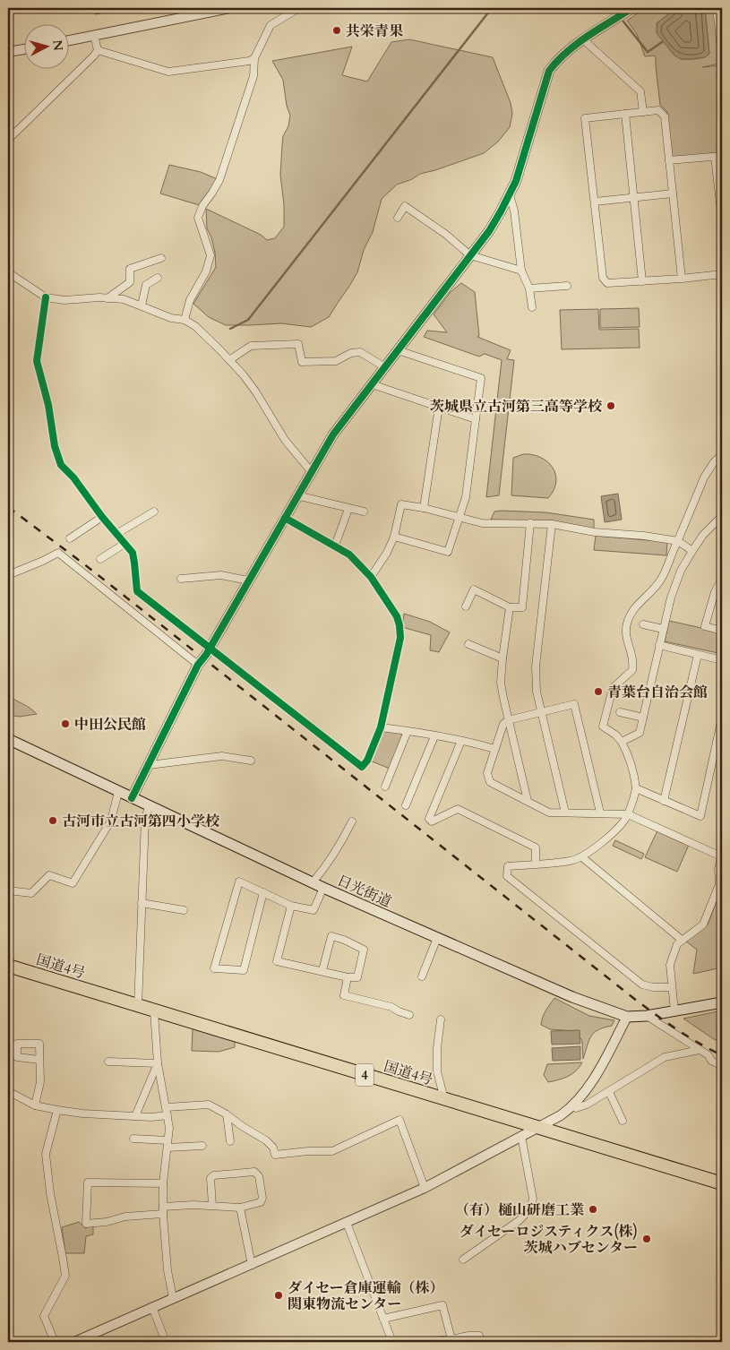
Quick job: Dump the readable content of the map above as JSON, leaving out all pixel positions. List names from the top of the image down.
{
  "streets": {
    "highway": ["国道4号", "4"],
    "main road": ["日光街道"]
  },
  "places": [
    "共栄青果",
    "茨城県立古河第三高等学校",
    "青葉台自治会館",
    "中田公民館",
    "古河市立古河第四小学校",
    "（有）樋山研磨工業",
    "ダイセーロジスティクス(株) 茨城ハブセンター",
    "ダイセー倉庫運輸（株） 関東物流センター"
  ],
  "north": "right"
}
